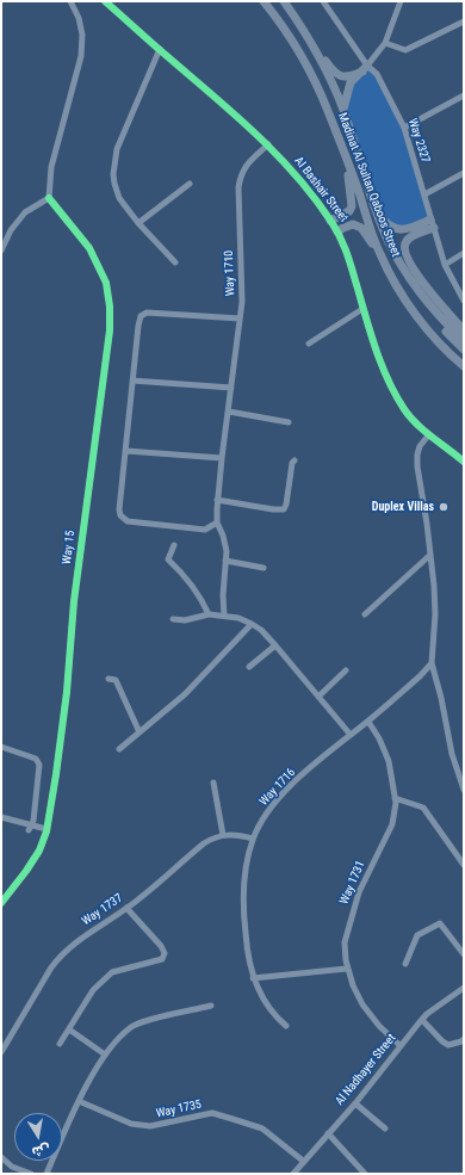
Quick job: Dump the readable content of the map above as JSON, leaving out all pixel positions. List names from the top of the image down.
{
  "streets": {
    "main road": ["Madinat Al Sultan Qaboos Street"],
    "street": [
      "Way 2327",
      "Al Bashair Street",
      "Way 1710",
      "Way 15",
      "Way 1716",
      "Way 1731",
      "Way 1737",
      "Al Nadhayer Street",
      "Way 1735"
    ]
  },
  "crossings": [
    ["Al Bashair Street", "Way 1710"],
    ["Way 1716", "Way 1731"],
    ["Way 1716", "Way 1737"],
    ["Way 1731", "Al Nadhayer Street"],
    ["Al Nadhayer Street", "Way 1735"]
  ],
  "places": ["Duplex Villas"],
  "north": "bottom"
}
